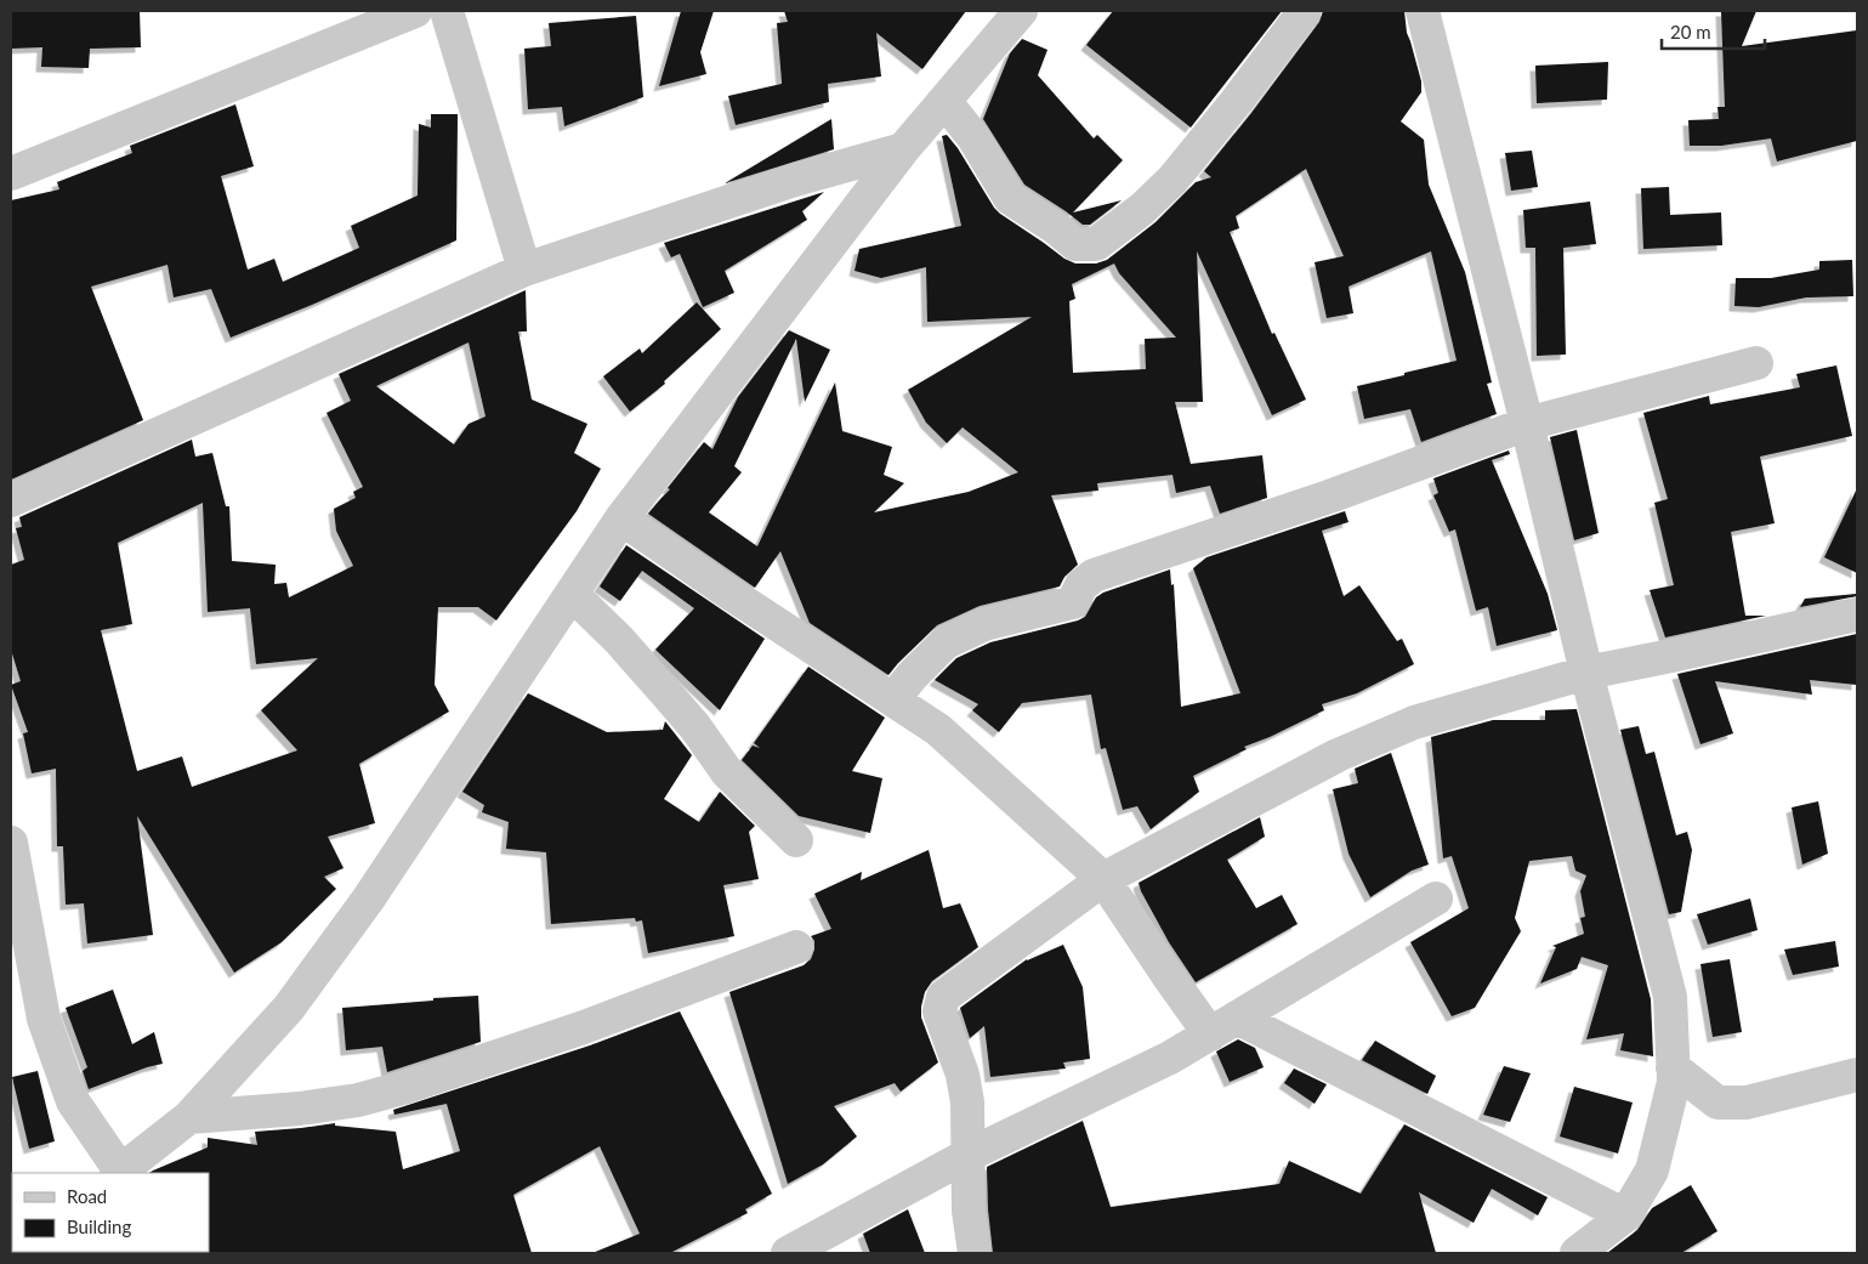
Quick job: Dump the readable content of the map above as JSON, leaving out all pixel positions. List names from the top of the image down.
{
  "legend": ["Road", "Building"],
  "scale_bar": "20 m"
}
